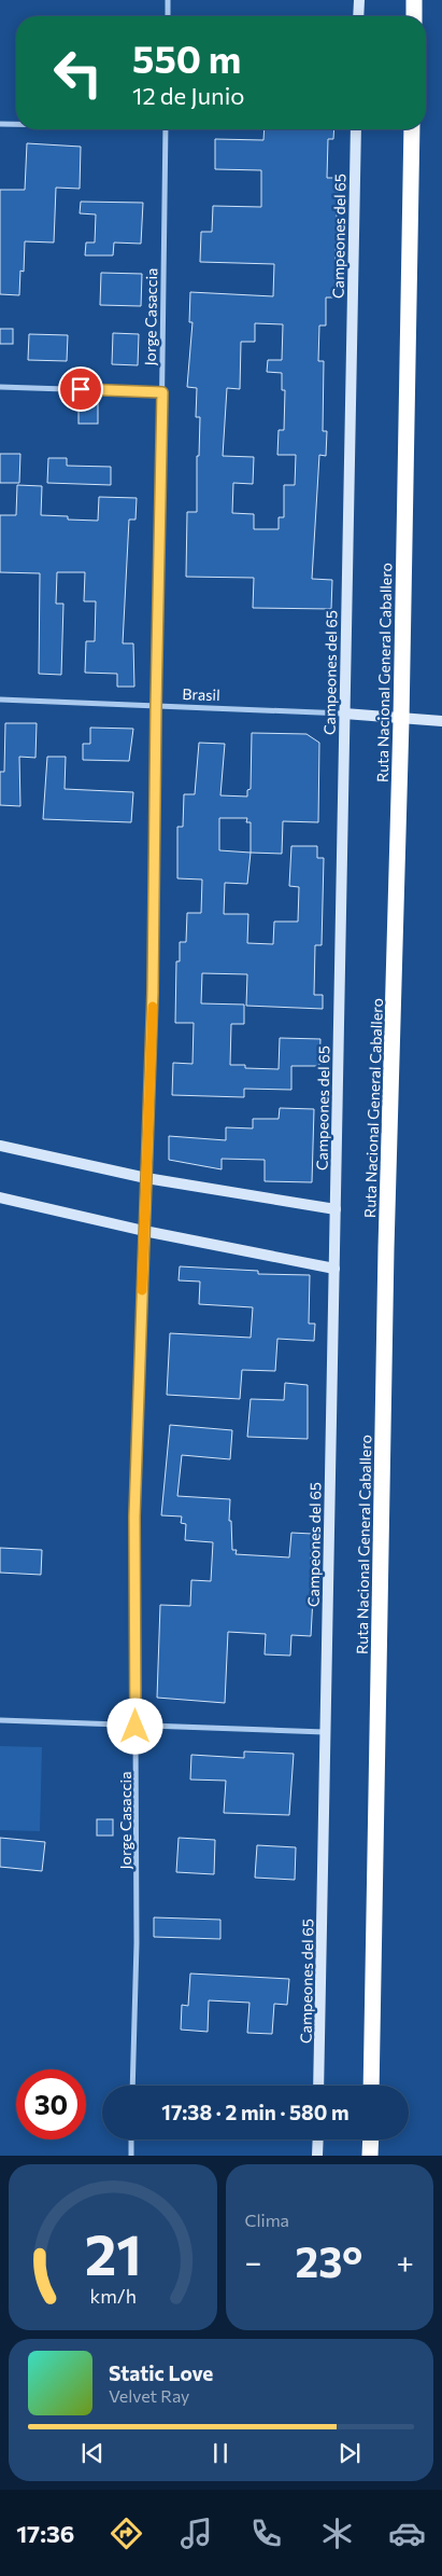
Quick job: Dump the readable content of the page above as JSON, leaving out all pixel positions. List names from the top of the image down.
{
  "streets": {
    "highway": ["Ruta Nacional General Caballero"],
    "main road": ["Campeones del 65", "Brasil"],
    "street": ["Jorge Casaccia"]
  },
  "crossings": [
    ["Campeones del 65", "Brasil"],
    ["Jorge Casaccia", "Brasil"],
    ["Ruta Nacional General Caballero", "Brasil"]
  ],
  "page": {
    "turn": ["550 m", "12 de Junio"],
    "limit": "30",
    "trip": "17:38 · 2 min · 580 m",
    "tile": "Clima",
    "heat": ["−", "23°", "+"],
    "song": ["Static Love", "Velvet Ray"],
    "tabs": "17:36",
    "gauge": ["21", "km/h"]
  }
}
